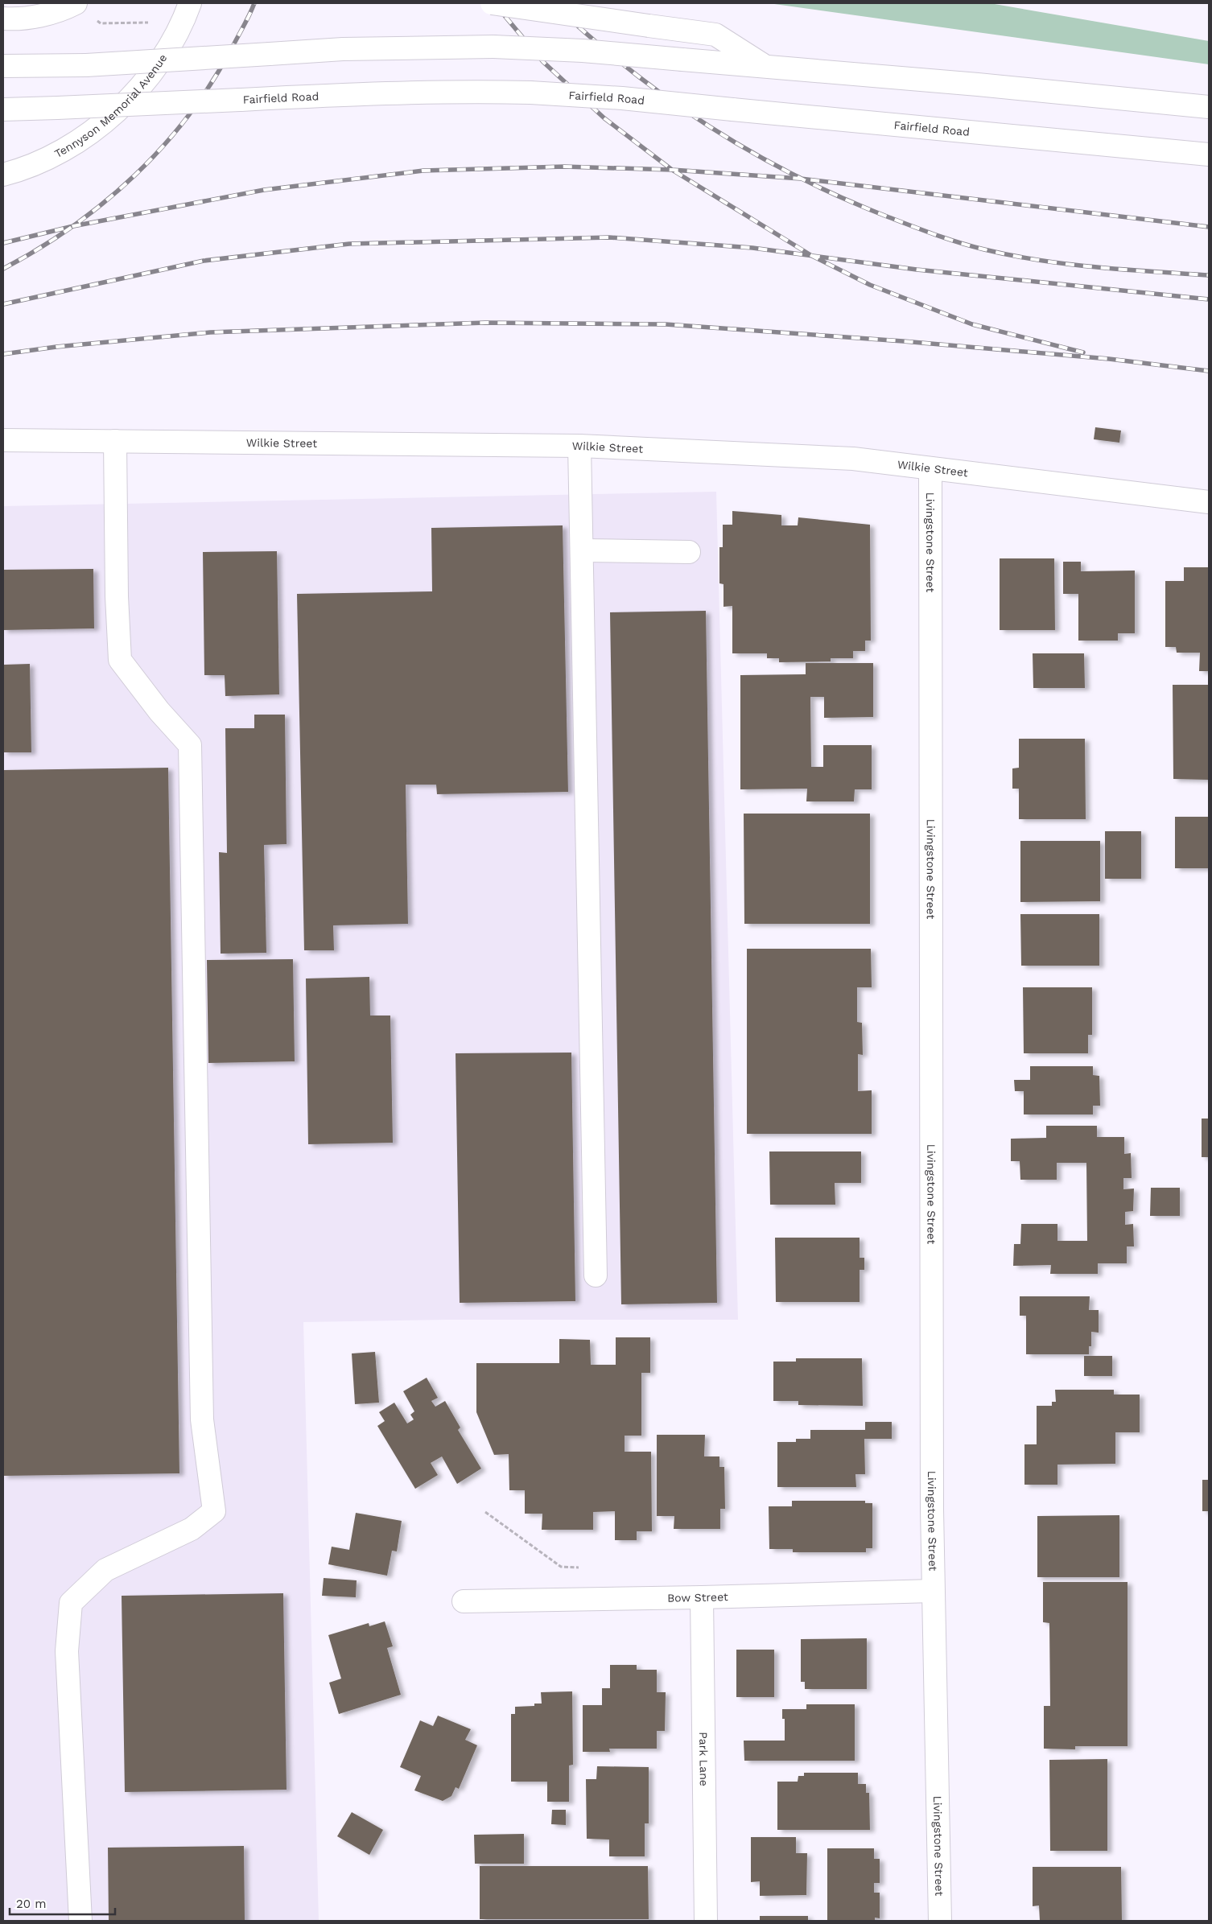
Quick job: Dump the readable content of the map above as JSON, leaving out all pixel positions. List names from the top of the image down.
{
  "streets": {
    "street": [
      "Fairfield Road",
      "Tennyson Memorial Avenue",
      "Wilkie Street",
      "Livingstone Street",
      "Bow Street",
      "Park Lane"
    ]
  },
  "crossings": [
    ["Wilkie Street", "Livingstone Street"],
    ["Livingstone Street", "Bow Street"],
    ["Bow Street", "Park Lane"]
  ],
  "scale_bar": "20 m"
}
